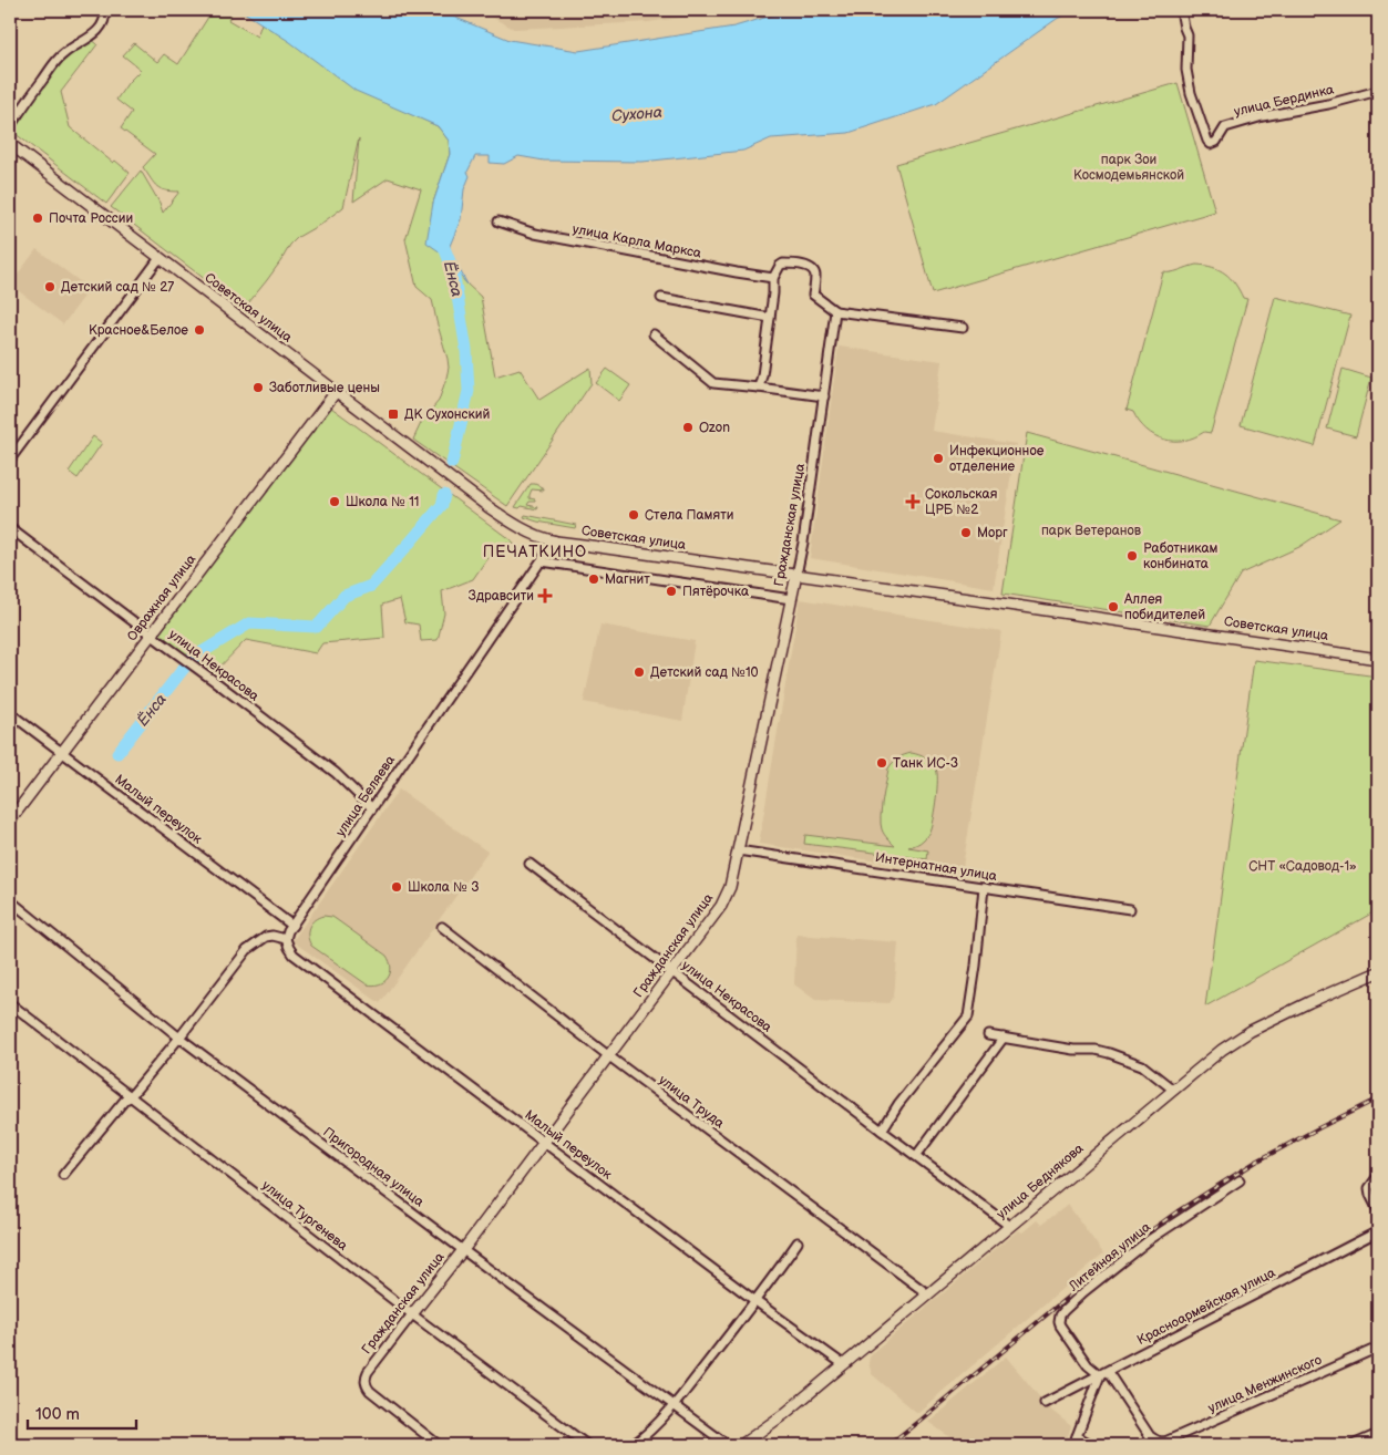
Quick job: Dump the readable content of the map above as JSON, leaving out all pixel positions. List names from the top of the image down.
{
  "streets": {
    "street": [
      "улица Бердинка",
      "улица Карла Маркса",
      "Советская улица",
      "Гражданская улица",
      "Овражная улица",
      "улица Некрасова",
      "улица Беляева",
      "Малый переулок",
      "Интернатная улица",
      "улица Труда",
      "Пригородная улица",
      "улица Беднякова",
      "улица Тургенева",
      "Литейная улица",
      "Красноармейская улица",
      "улица Менжинского"
    ]
  },
  "crossings": [
    ["Советская улица", "Гражданская улица"],
    ["Советская улица", "Овражная улица"],
    ["Советская улица", "улица Беляева"],
    ["Гражданская улица", "улица Некрасова"],
    ["Гражданская улица", "Малый переулок"],
    ["Гражданская улица", "Интернатная улица"],
    ["Гражданская улица", "улица Труда"],
    ["Гражданская улица", "Пригородная улица"],
    ["Гражданская улица", "улица Тургенева"],
    ["Овражная улица", "улица Некрасова"],
    ["Овражная улица", "Малый переулок"],
    ["улица Некрасова", "улица Беляева"],
    ["улица Некрасова", "улица Беднякова"],
    ["улица Беляева", "Малый переулок"],
    ["Малый переулок", "улица Беднякова"],
    ["улица Труда", "улица Беднякова"],
    ["Литейная улица", "Красноармейская улица"],
    ["Литейная улица", "улица Менжинского"],
    ["Красноармейская улица", "улица Менжинского"]
  ],
  "districts": ["ПЕЧАТКИНО"],
  "water": ["Сухона", "Ёнса"],
  "parks": ["парк Зои Космодемьянской", "парк Ветеранов", "СНТ «Садовод-1»"],
  "places": {
    "other": [
      "Почта России",
      "Детский сад № 27",
      "Красное&Белое",
      "Заботливые цены",
      "Ozon",
      "Инфекционное отделение",
      "Школа № 11",
      "Стела Памяти",
      "Морг",
      "Работникам конбината",
      "Магнит",
      "Пятёрочка",
      "Аллея побидителей",
      "Детский сад №10",
      "Танк ИС-3",
      "Школа № 3"
    ],
    "transit": ["ДК Сухонский"],
    "health": ["Сокольская ЦРБ №2", "Здравсити"]
  },
  "scale_bar": "100 m"
}
